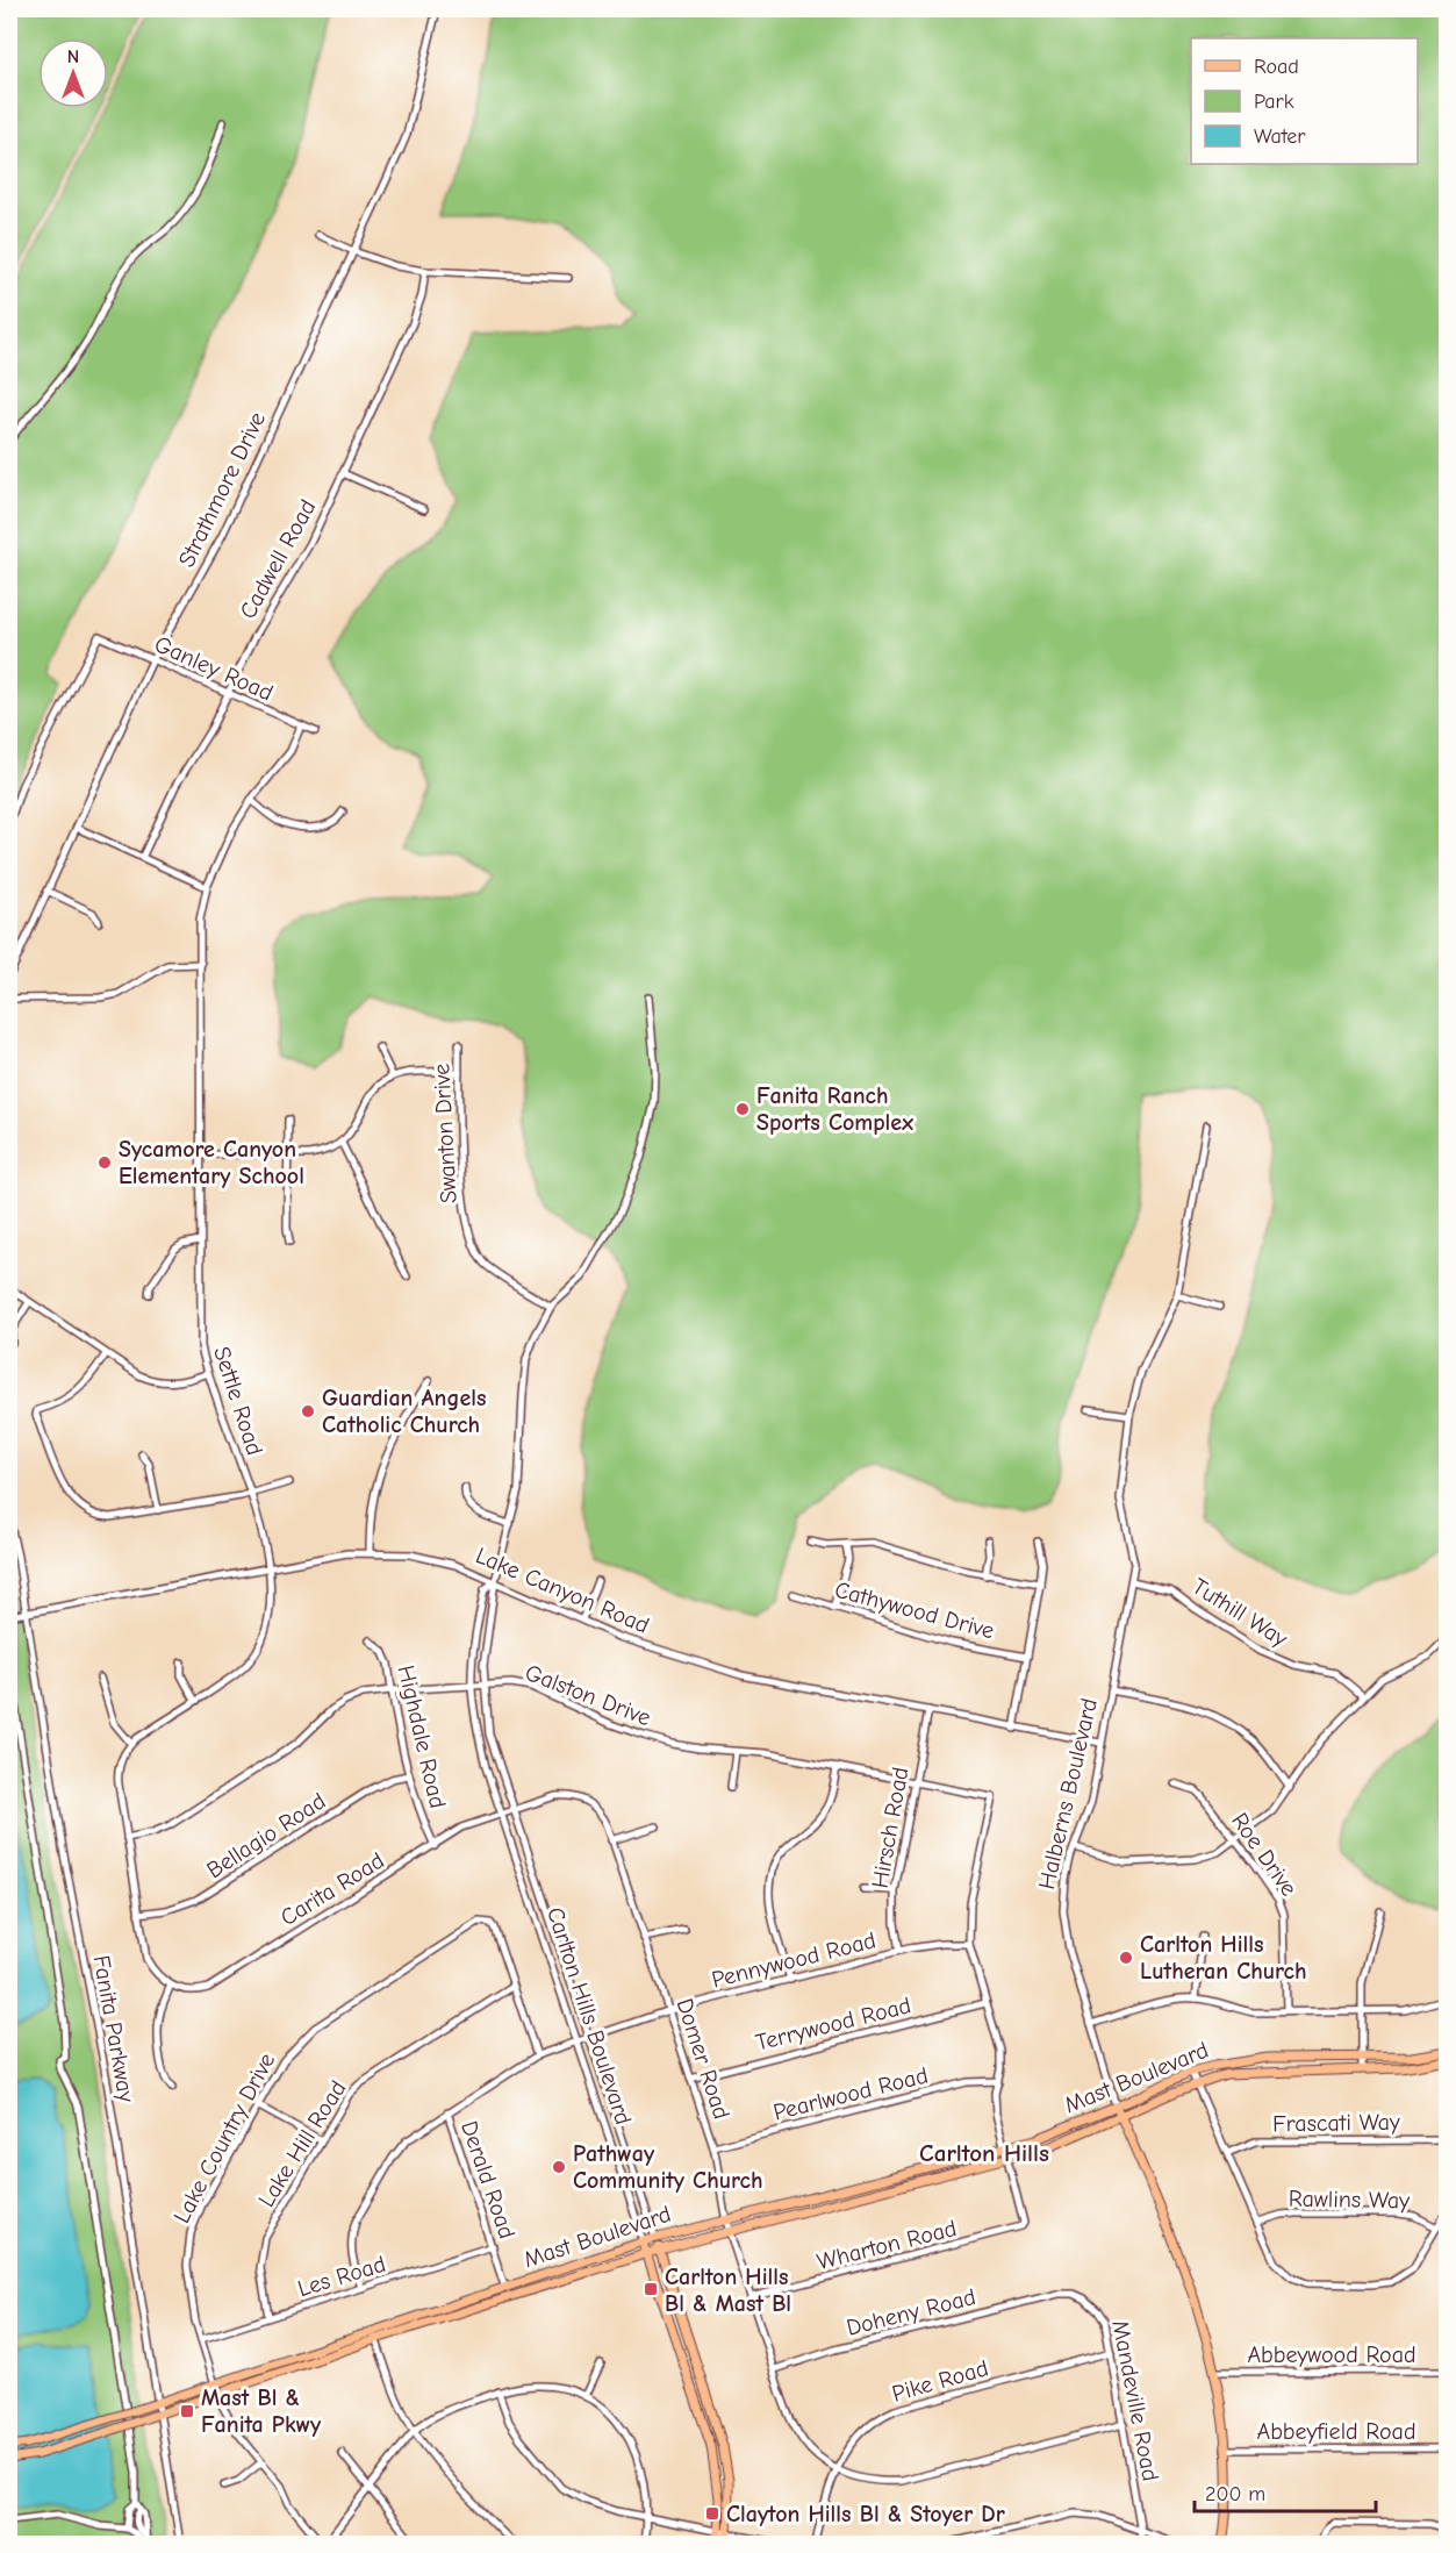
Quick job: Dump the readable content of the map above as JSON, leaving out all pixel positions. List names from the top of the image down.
{
  "streets": {
    "main road": ["Halberns Boulevard", "Carlton Hills Boulevard", "Mast Boulevard"],
    "street": [
      "Strathmore Drive",
      "Cadwell Road",
      "Ganley Road",
      "Swanton Drive",
      "Settle Road",
      "Lake Canyon Road",
      "Cathywood Drive",
      "Tuthill Way",
      "Galston Drive",
      "Highdale Road",
      "Hirsch Road",
      "Bellagio Road",
      "Roe Drive",
      "Carita Road",
      "Pennywood Road",
      "Terrywood Road",
      "Fanita Parkway",
      "Domer Road",
      "Pearlwood Road",
      "Frascati Way",
      "Lake Country Drive",
      "Lake Hill Road",
      "Derald Road",
      "Rawlins Way",
      "Wharton Road",
      "Les Road",
      "Doheny Road",
      "Abbeywood Road",
      "Pike Road",
      "Mandeville Road",
      "Abbeyfield Road"
    ]
  },
  "crossings": [
    ["Strathmore Drive", "Ganley Road"],
    ["Cadwell Road", "Ganley Road"],
    ["Ganley Road", "Settle Road"],
    ["Swanton Drive", "Carlton Hills Boulevard"],
    ["Settle Road", "Lake Canyon Road"],
    ["Lake Canyon Road", "Halberns Boulevard"],
    ["Lake Canyon Road", "Hirsch Road"],
    ["Lake Canyon Road", "Carlton Hills Boulevard"],
    ["Lake Canyon Road", "Fanita Parkway"],
    ["Tuthill Way", "Halberns Boulevard"],
    ["Galston Drive", "Highdale Road"],
    ["Galston Drive", "Hirsch Road"],
    ["Galston Drive", "Pennywood Road"],
    ["Galston Drive", "Carlton Hills Boulevard"],
    ["Highdale Road", "Bellagio Road"],
    ["Highdale Road", "Carita Road"],
    ["Halberns Boulevard", "Mast Boulevard"],
    ["Halberns Boulevard", "Abbeywood Road"],
    ["Halberns Boulevard", "Abbeyfield Road"],
    ["Hirsch Road", "Pennywood Road"],
    ["Carita Road", "Carlton Hills Boulevard"],
    ["Carita Road", "Domer Road"],
    ["Pennywood Road", "Carlton Hills Boulevard"],
    ["Pennywood Road", "Domer Road"],
    ["Pennywood Road", "Derald Road"],
    ["Pennywood Road", "Les Road"],
    ["Carlton Hills Boulevard", "Domer Road"],
    ["Carlton Hills Boulevard", "Mast Boulevard"],
    ["Terrywood Road", "Domer Road"],
    ["Fanita Parkway", "Mast Boulevard"],
    ["Domer Road", "Mast Boulevard"],
    ["Domer Road", "Pearlwood Road"],
    ["Domer Road", "Wharton Road"],
    ["Domer Road", "Doheny Road"],
    ["Domer Road", "Pike Road"],
    ["Domer Road", "Mandeville Road"],
    ["Mast Boulevard", "Lake Country Drive"],
    ["Mast Boulevard", "Derald Road"],
    ["Mast Boulevard", "Wharton Road"],
    ["Lake Country Drive", "Lake Hill Road"],
    ["Lake Country Drive", "Les Road"],
    ["Lake Hill Road", "Les Road"],
    ["Derald Road", "Les Road"],
    ["Doheny Road", "Mandeville Road"],
    ["Pike Road", "Mandeville Road"]
  ],
  "districts": ["Carlton Hills"],
  "places": {
    "other": [
      "Fanita Ranch Sports Complex",
      "Sycamore Canyon Elementary School",
      "Guardian Angels Catholic Church",
      "Carlton Hills Lutheran Church",
      "Pathway Community Church"
    ],
    "transit": ["Carlton Hills Bl & Mast Bl", "Mast Bl & Fanita Pkwy", "Clayton Hills Bl & Stoyer Dr"]
  },
  "legend": ["Road", "Park", "Water"],
  "scale_bar": "200 m",
  "north": "top"
}
